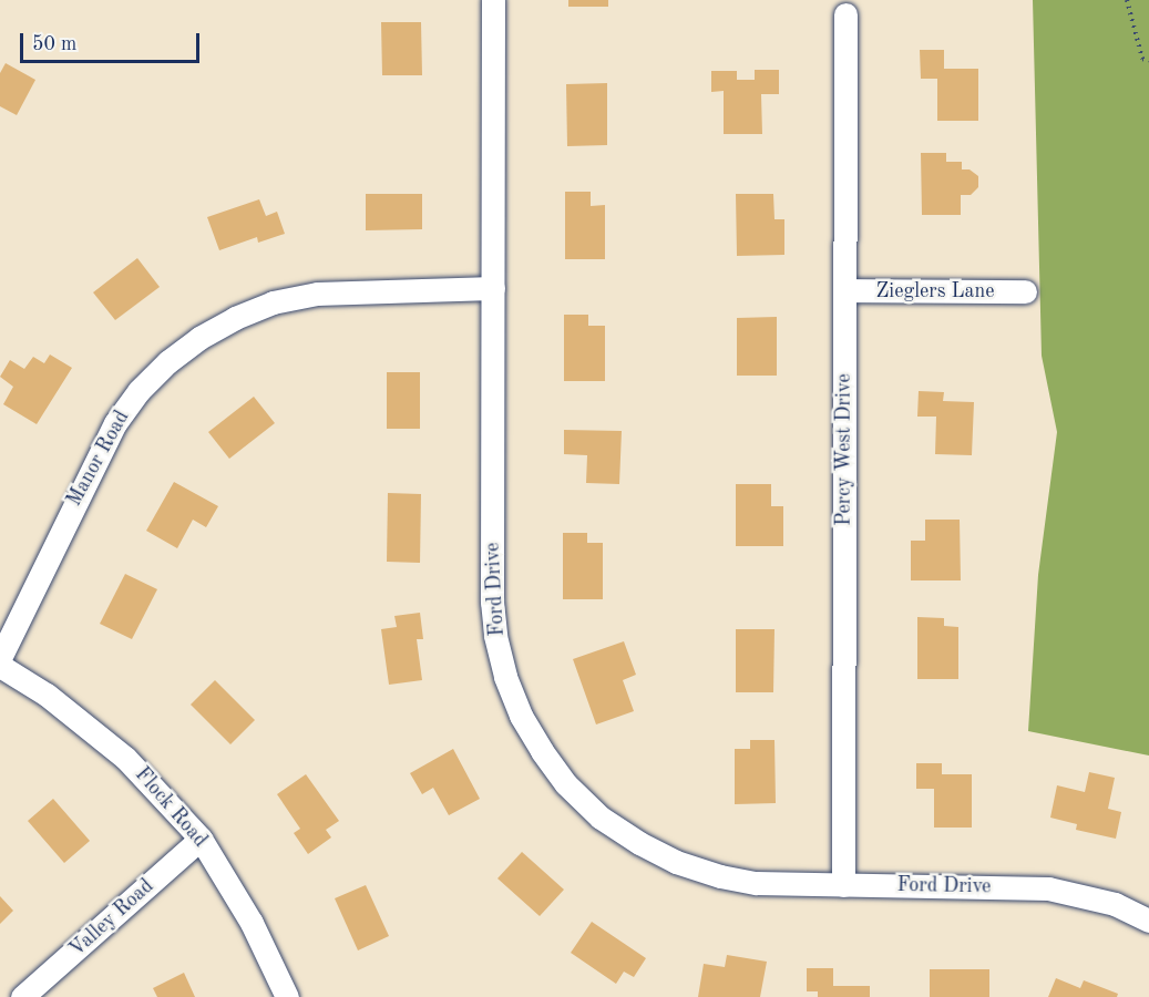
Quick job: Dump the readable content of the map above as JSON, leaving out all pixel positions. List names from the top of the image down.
{
  "streets": {
    "street": [
      "Zieglers Lane",
      "Percy West Drive",
      "Manor Road",
      "Ford Drive",
      "Flock Road",
      "Valley Road"
    ]
  },
  "crossings": [
    ["Zieglers Lane", "Percy West Drive"],
    ["Percy West Drive", "Ford Drive"],
    ["Manor Road", "Ford Drive"],
    ["Flock Road", "Valley Road"]
  ],
  "scale_bar": "50 m"
}
